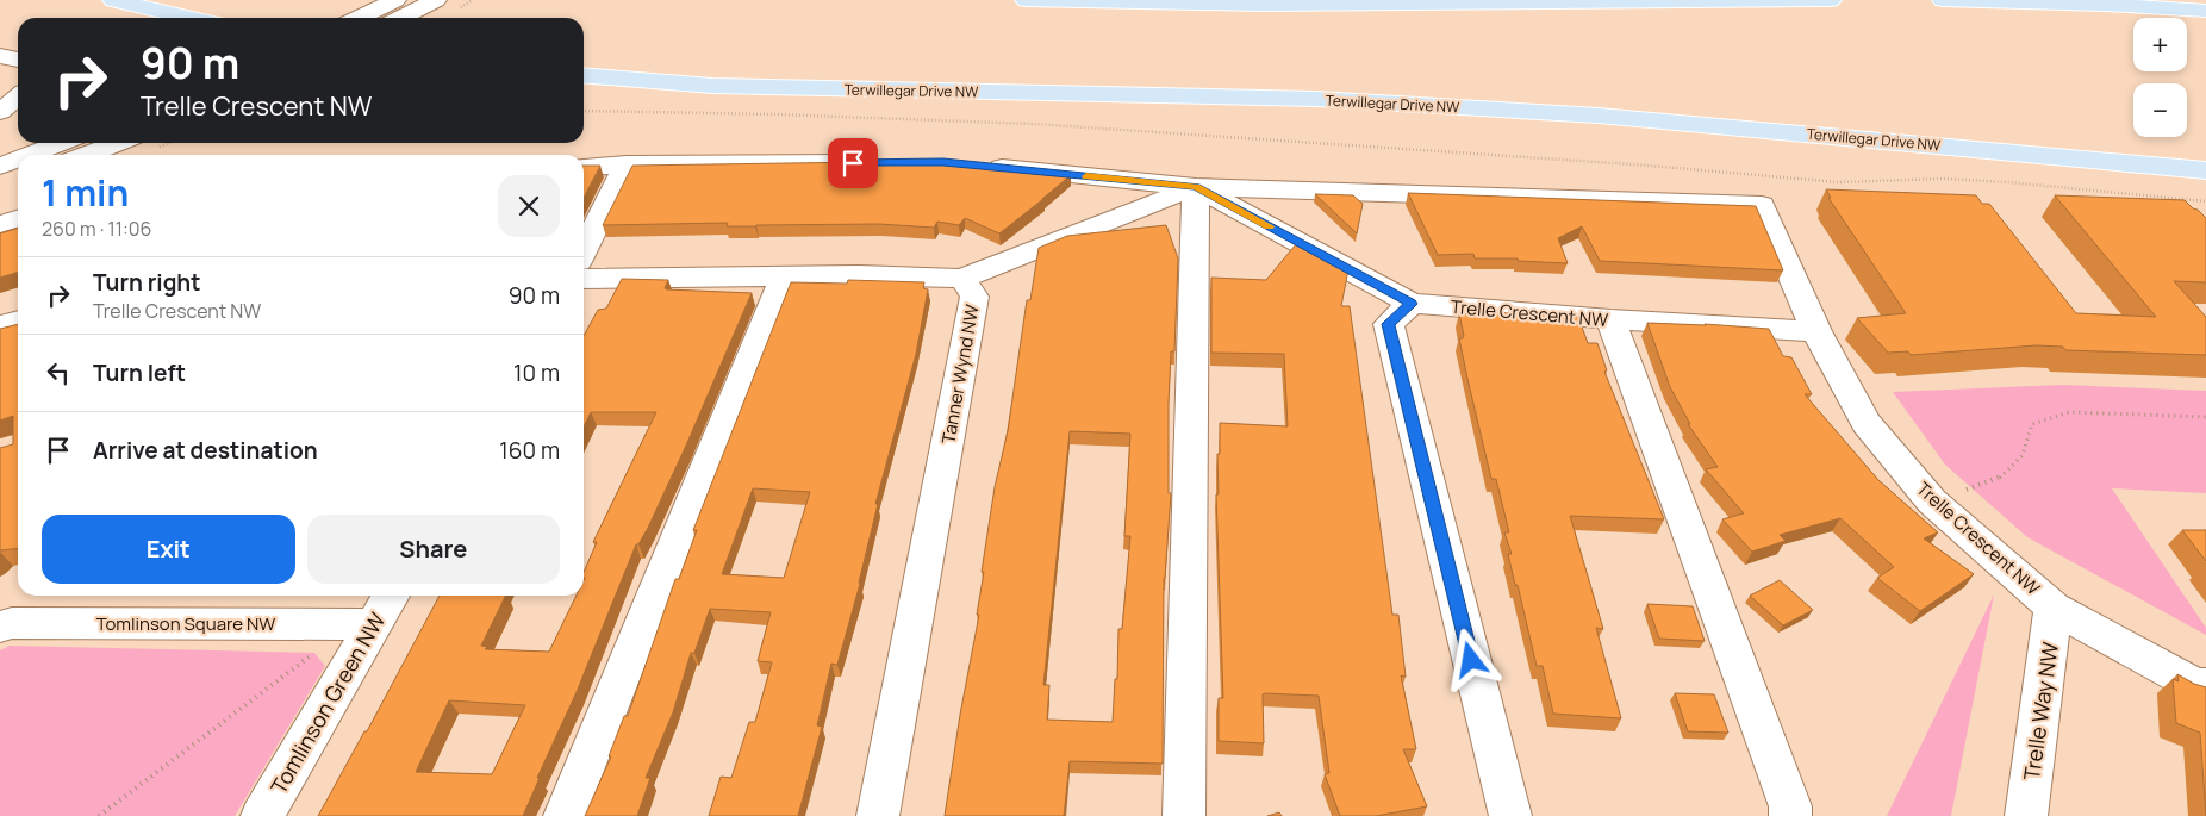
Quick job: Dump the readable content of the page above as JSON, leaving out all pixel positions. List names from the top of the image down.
{
  "streets": {
    "main road": ["Terwillegar Drive NW"],
    "street": [
      "Trelle Crescent NW",
      "Tanner Wynd NW",
      "Tomlinson Square NW",
      "Tomlinson Green NW",
      "Trelle Way NW"
    ]
  },
  "crossings": [
    ["Trelle Crescent NW", "Trelle Way NW"],
    ["Tomlinson Square NW", "Tomlinson Green NW"]
  ],
  "page": {
    "map_buttons": ["+", "−"],
    "turn": ["90 m", "Trelle Crescent NW"],
    "heading": ["1 min", "260 m · 11:06"],
    "list": [
      {
        "name": "Turn right",
        "note": "Trelle Crescent NW",
        "value": "90 m"
      },
      {
        "name": "Turn left",
        "value": "10 m"
      },
      {
        "name": "Arrive at destination",
        "value": "160 m"
      }
    ],
    "buttons": ["Exit", "Share"]
  }
}
